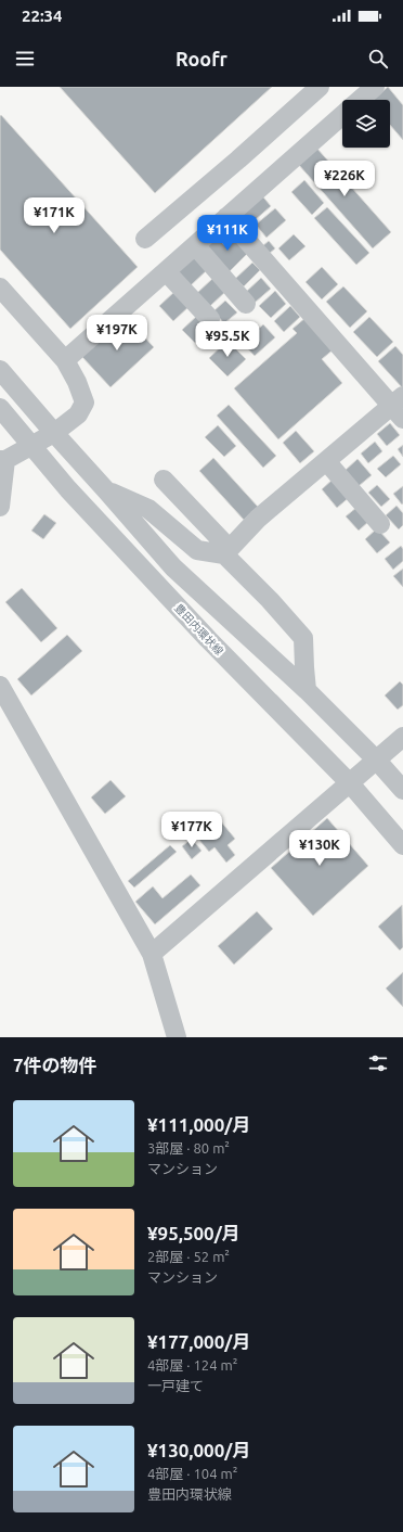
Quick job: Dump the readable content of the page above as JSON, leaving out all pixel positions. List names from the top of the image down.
{
  "streets": {
    "street": ["豊田内環状線"]
  },
  "page": {
    "status": "22:34",
    "header": "Roofr",
    "price": [
      "¥226K",
      "¥171K",
      "¥111K",
      "¥197K",
      "¥95.5K",
      "¥177K",
      "¥130K"
    ],
    "heading": "7件の物件",
    "list": [
      {
        "name": "¥111,000/月",
        "note": "3部屋 · 80 m² · マンション"
      },
      {
        "name": "¥95,500/月",
        "note": "2部屋 · 52 m² · マンション"
      },
      {
        "name": "¥177,000/月",
        "note": "4部屋 · 124 m² · 一戸建て"
      },
      {
        "name": "¥130,000/月",
        "note": "4部屋 · 104 m² · 豊田内環状線"
      }
    ]
  }
}
